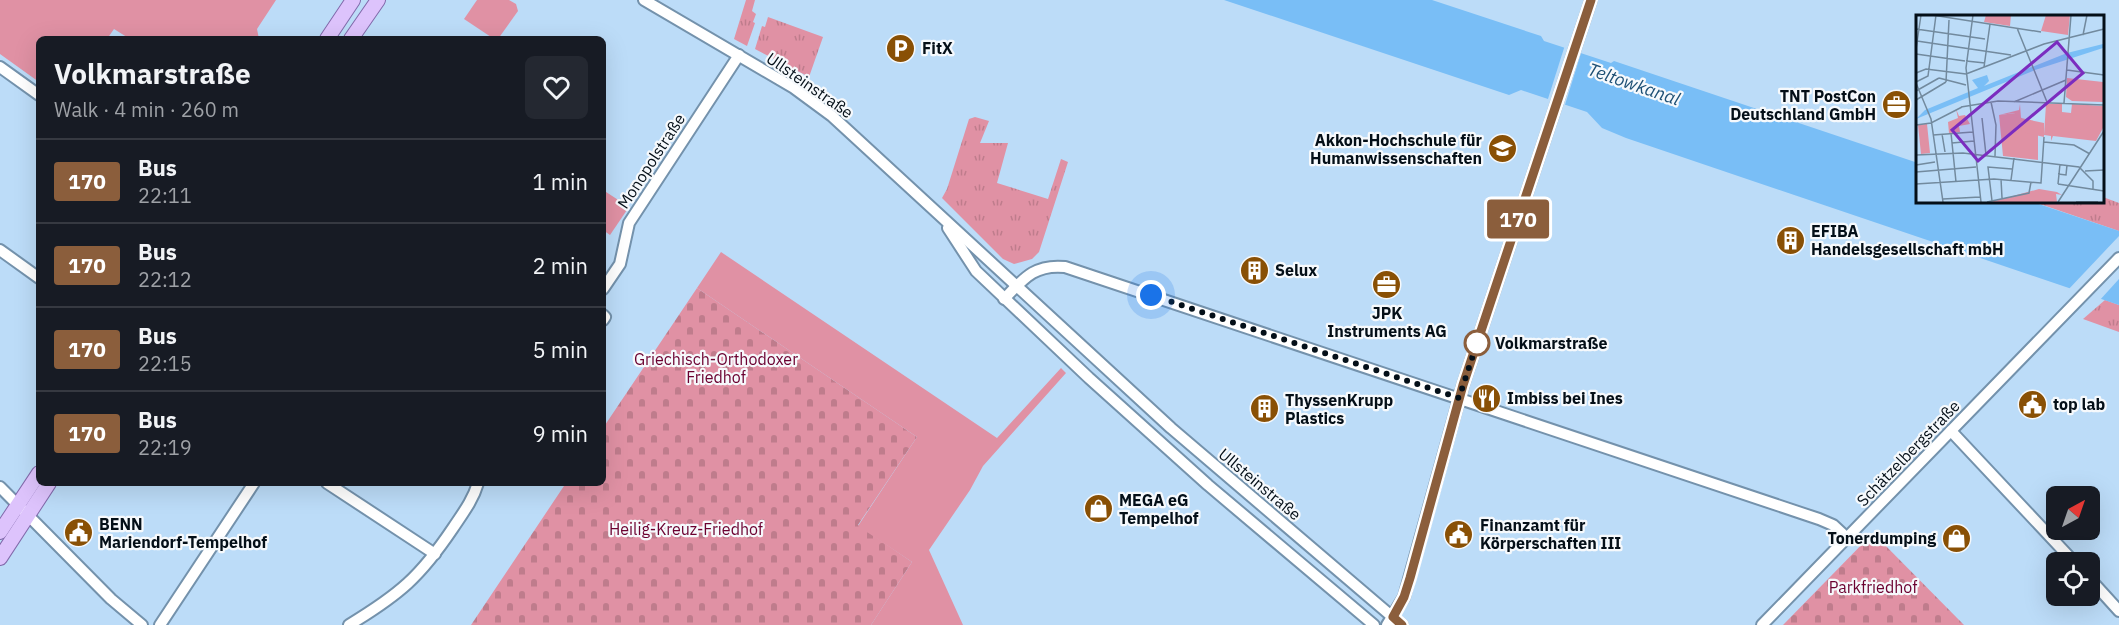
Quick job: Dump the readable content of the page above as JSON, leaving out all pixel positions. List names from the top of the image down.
{
  "streets": {
    "street": ["Ullsteinstraße", "Monopolstraße", "Schätzelbergstraße"]
  },
  "crossings": [
    ["Ullsteinstraße", "Monopolstraße"]
  ],
  "water": ["Teltowkanal"],
  "parks": ["Griechisch-Orthodoxer Friedhof", "Heilig-Kreuz-Friedhof", "Parkfriedhof"],
  "places": {
    "parking": ["FitX"],
    "office": ["TNT PostCon Deutschland GmbH", "JPK Instruments AG"],
    "school or university": ["Akkon-Hochschule für Humanwissenschaften"],
    "building": ["EFIBA Handelsgesellschaft mbH", "Selux", "ThyssenKrupp Plastics"],
    "other": ["Volkmarstraße"],
    "restaurant": ["Imbiss bei Ines"],
    "public building": ["top lab", "BENN Mariendorf-Tempelhof", "Finanzamt für Körperschaften III"],
    "shop": ["MEGA eG Tempelhof", "Tonerdumping"]
  },
  "lines": ["bus line 170"],
  "north": "top right",
  "page": {
    "on_map": "170",
    "heading": ["Volkmarstraße", "Walk · 4 min · 260 m"],
    "list": [
      {
        "mark": "170",
        "name": "Bus",
        "note": "22:11",
        "value": "1 min"
      },
      {
        "mark": "170",
        "name": "Bus",
        "note": "22:12",
        "value": "2 min"
      },
      {
        "mark": "170",
        "name": "Bus",
        "note": "22:15",
        "value": "5 min"
      },
      {
        "mark": "170",
        "name": "Bus",
        "note": "22:19",
        "value": "9 min"
      }
    ]
  }
}
